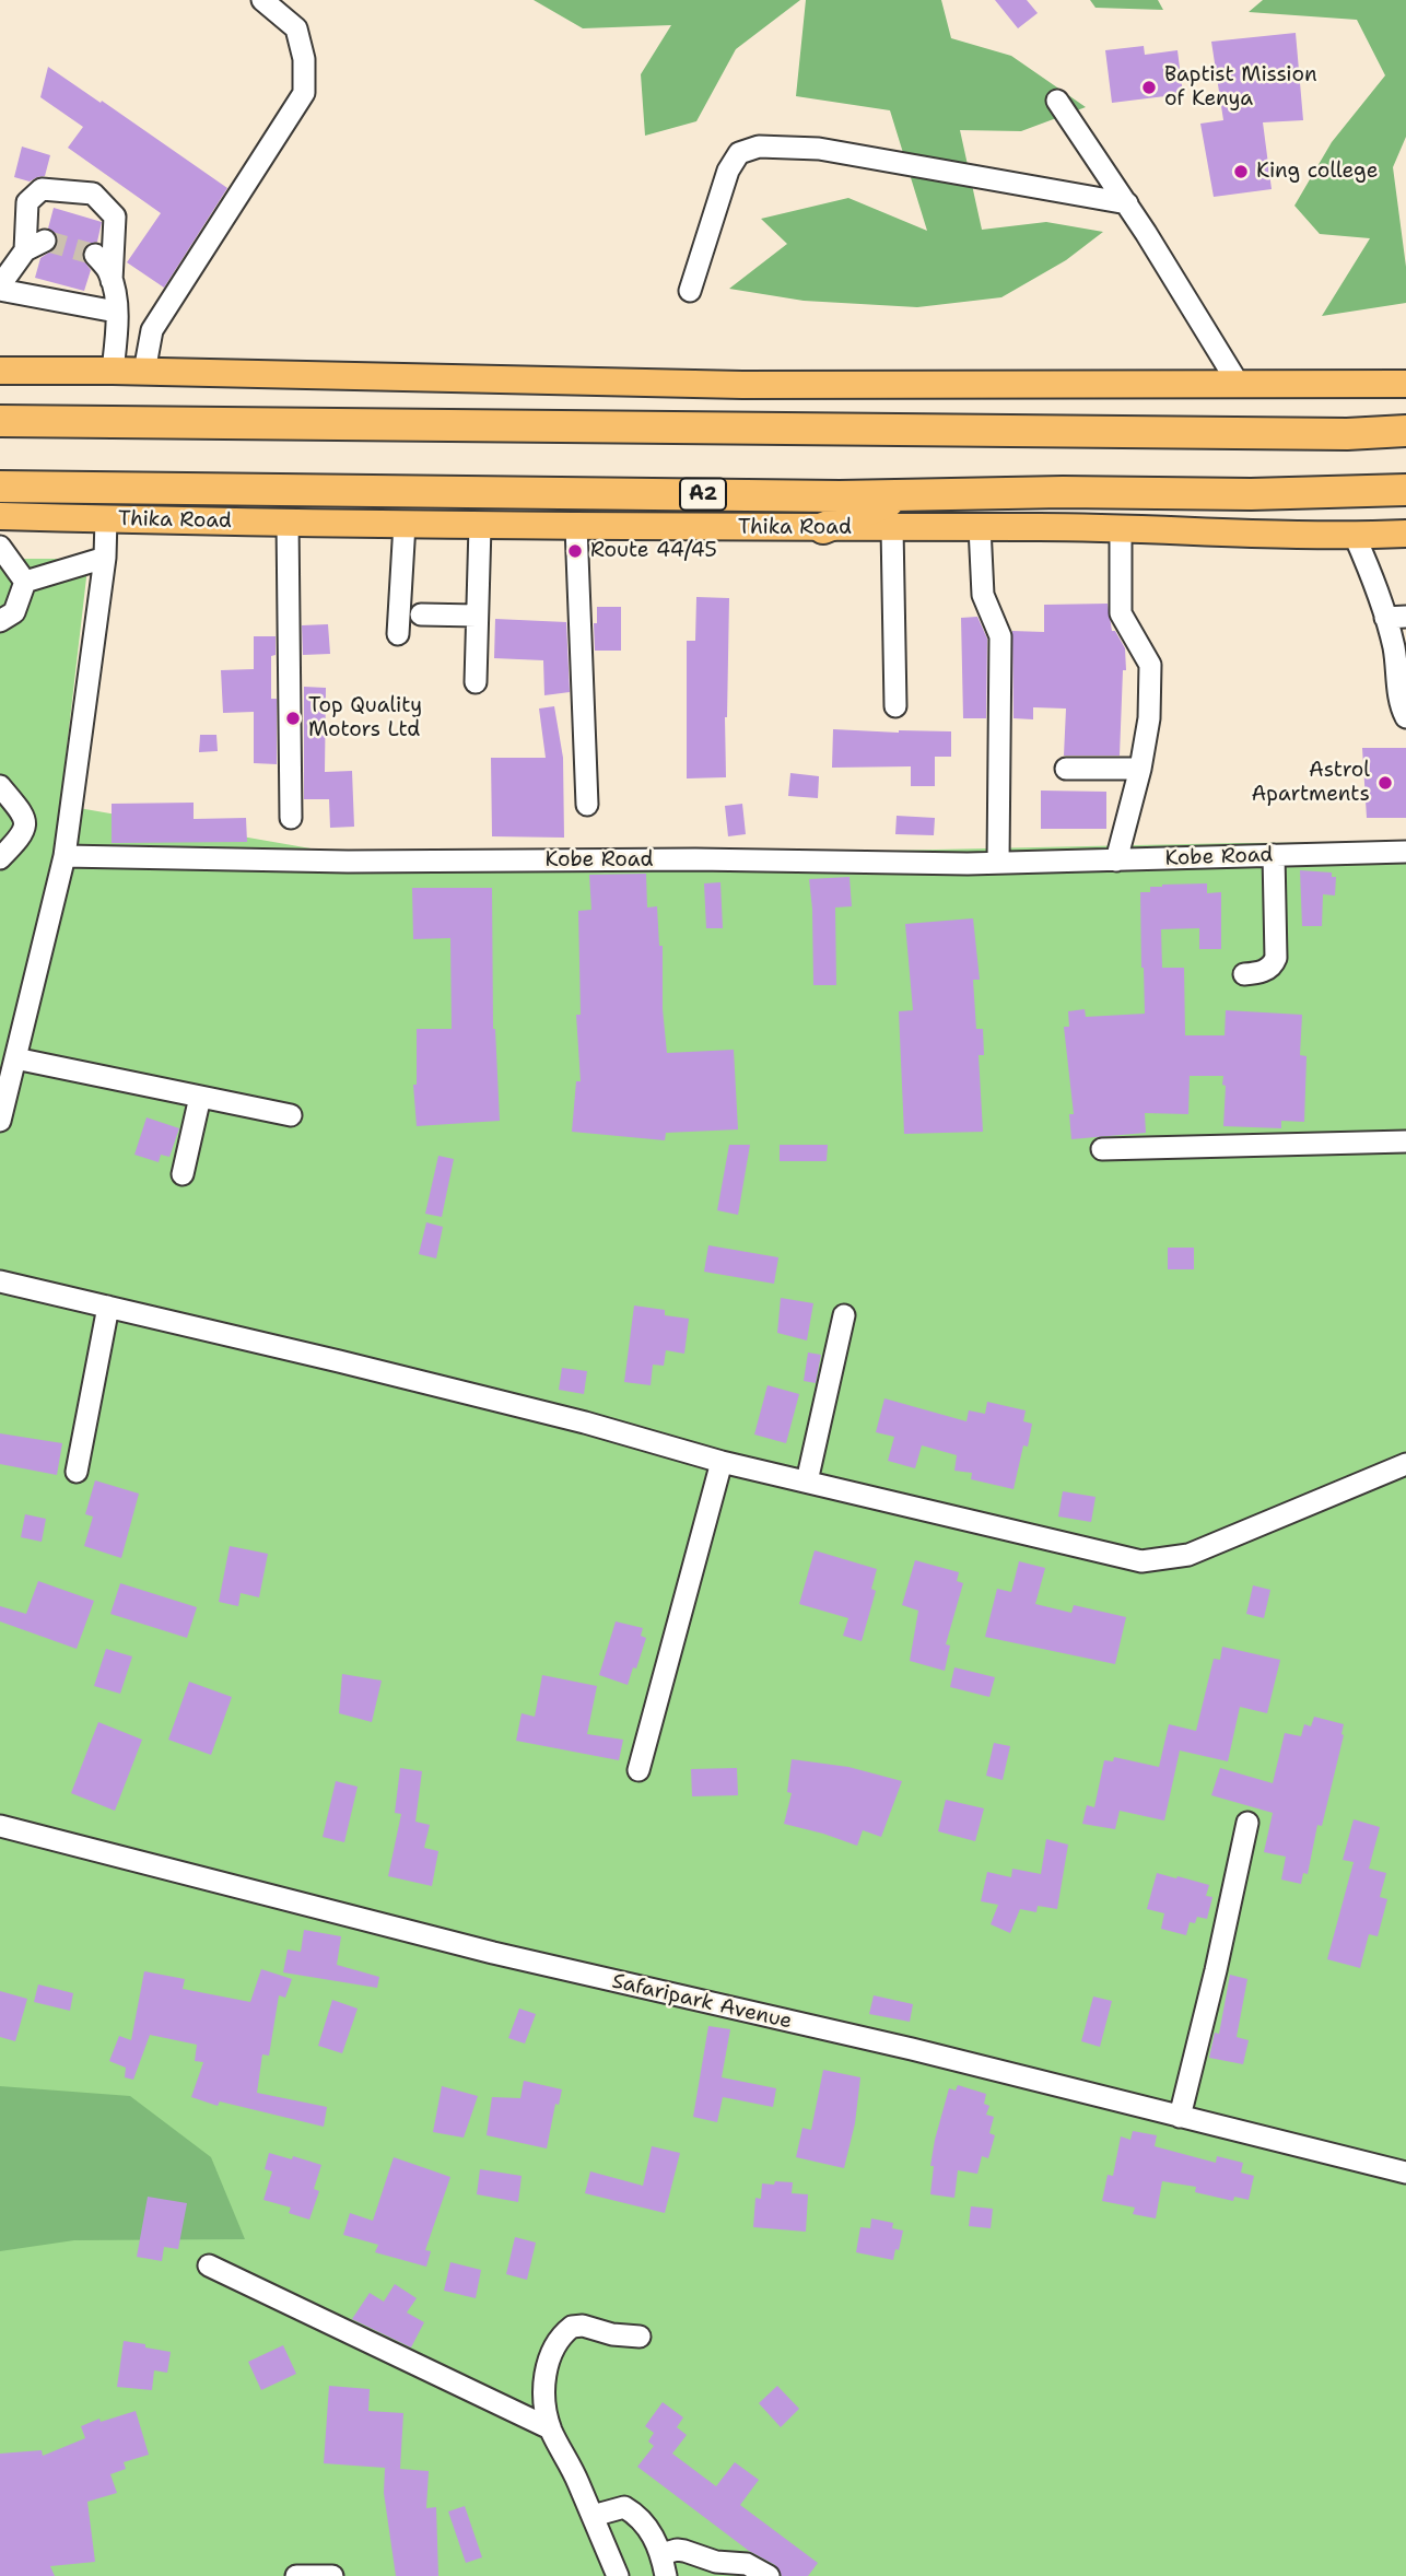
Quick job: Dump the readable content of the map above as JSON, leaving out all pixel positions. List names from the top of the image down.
{
  "streets": {
    "highway": ["A2", "Thika Road"],
    "street": ["Kobe Road", "Safaripark Avenue"]
  },
  "places": [
    "Baptist Mission of Kenya",
    "King college",
    "Route 44/45",
    "Top Quality Motors Ltd",
    "Astrol Apartments"
  ]
}
